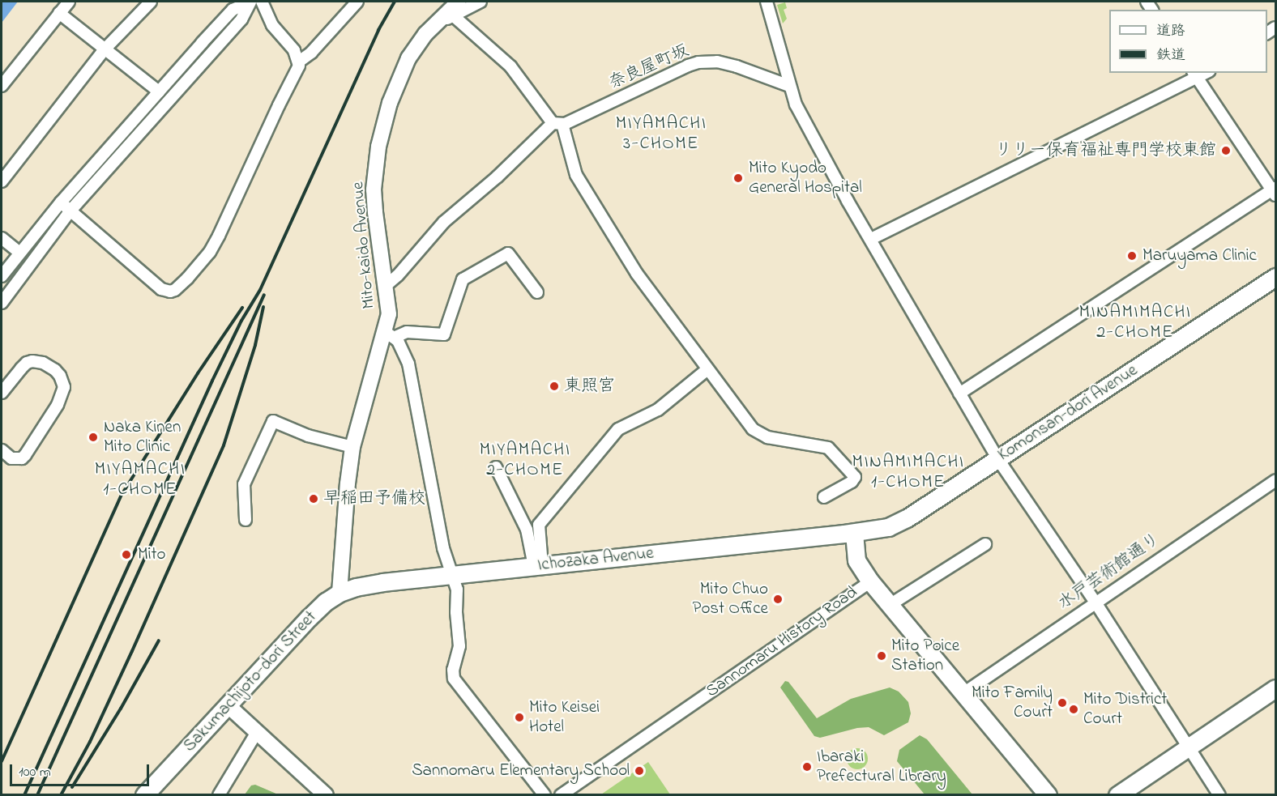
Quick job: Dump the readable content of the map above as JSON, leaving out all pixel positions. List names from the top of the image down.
{
  "streets": {
    "highway": [
      "Komonsan-dori Avenue",
      "Ichozaka Avenue",
      "Sannomaru History Road",
      "Sakumachijoto-dori Street"
    ],
    "main road": ["Mito-kaido Avenue"],
    "street": ["奈良屋町坂", "水戸芸術館通り"]
  },
  "crossings": [
    ["奈良屋町坂", "Mito-kaido Avenue"],
    ["Mito-kaido Avenue", "Ichozaka Avenue"],
    ["Mito-kaido Avenue", "Sakumachijoto-dori Street"],
    ["Komonsan-dori Avenue", "Ichozaka Avenue"],
    ["Ichozaka Avenue", "Sakumachijoto-dori Street"],
    ["水戸芸術館通り", "Sannomaru History Road"]
  ],
  "districts": [
    "MIYAMACHI 3-CHOME",
    "MINAMIMACHI 2-CHOME",
    "MIYAMACHI 2-CHOME",
    "MINAMIMACHI 1-CHOME",
    "MIYAMACHI 1-CHOME"
  ],
  "places": [
    "リリー保育福祉専門学校東館",
    "Mito Kyodo General Hospital",
    "Maruyama Clinic",
    "東照宮",
    "Naka Kinen Mito Clinic",
    "早稲田予備校",
    "Mito",
    "Mito Chuo Post Office",
    "Mito Poice Station",
    "Mito Family Court",
    "Mito District Court",
    "Mito Keisei Hotel",
    "Ibaraki Prefectural Library",
    "Sannomaru Elementary School"
  ],
  "legend": ["道路", "鉄道"],
  "scale_bar": "100 m"
}
